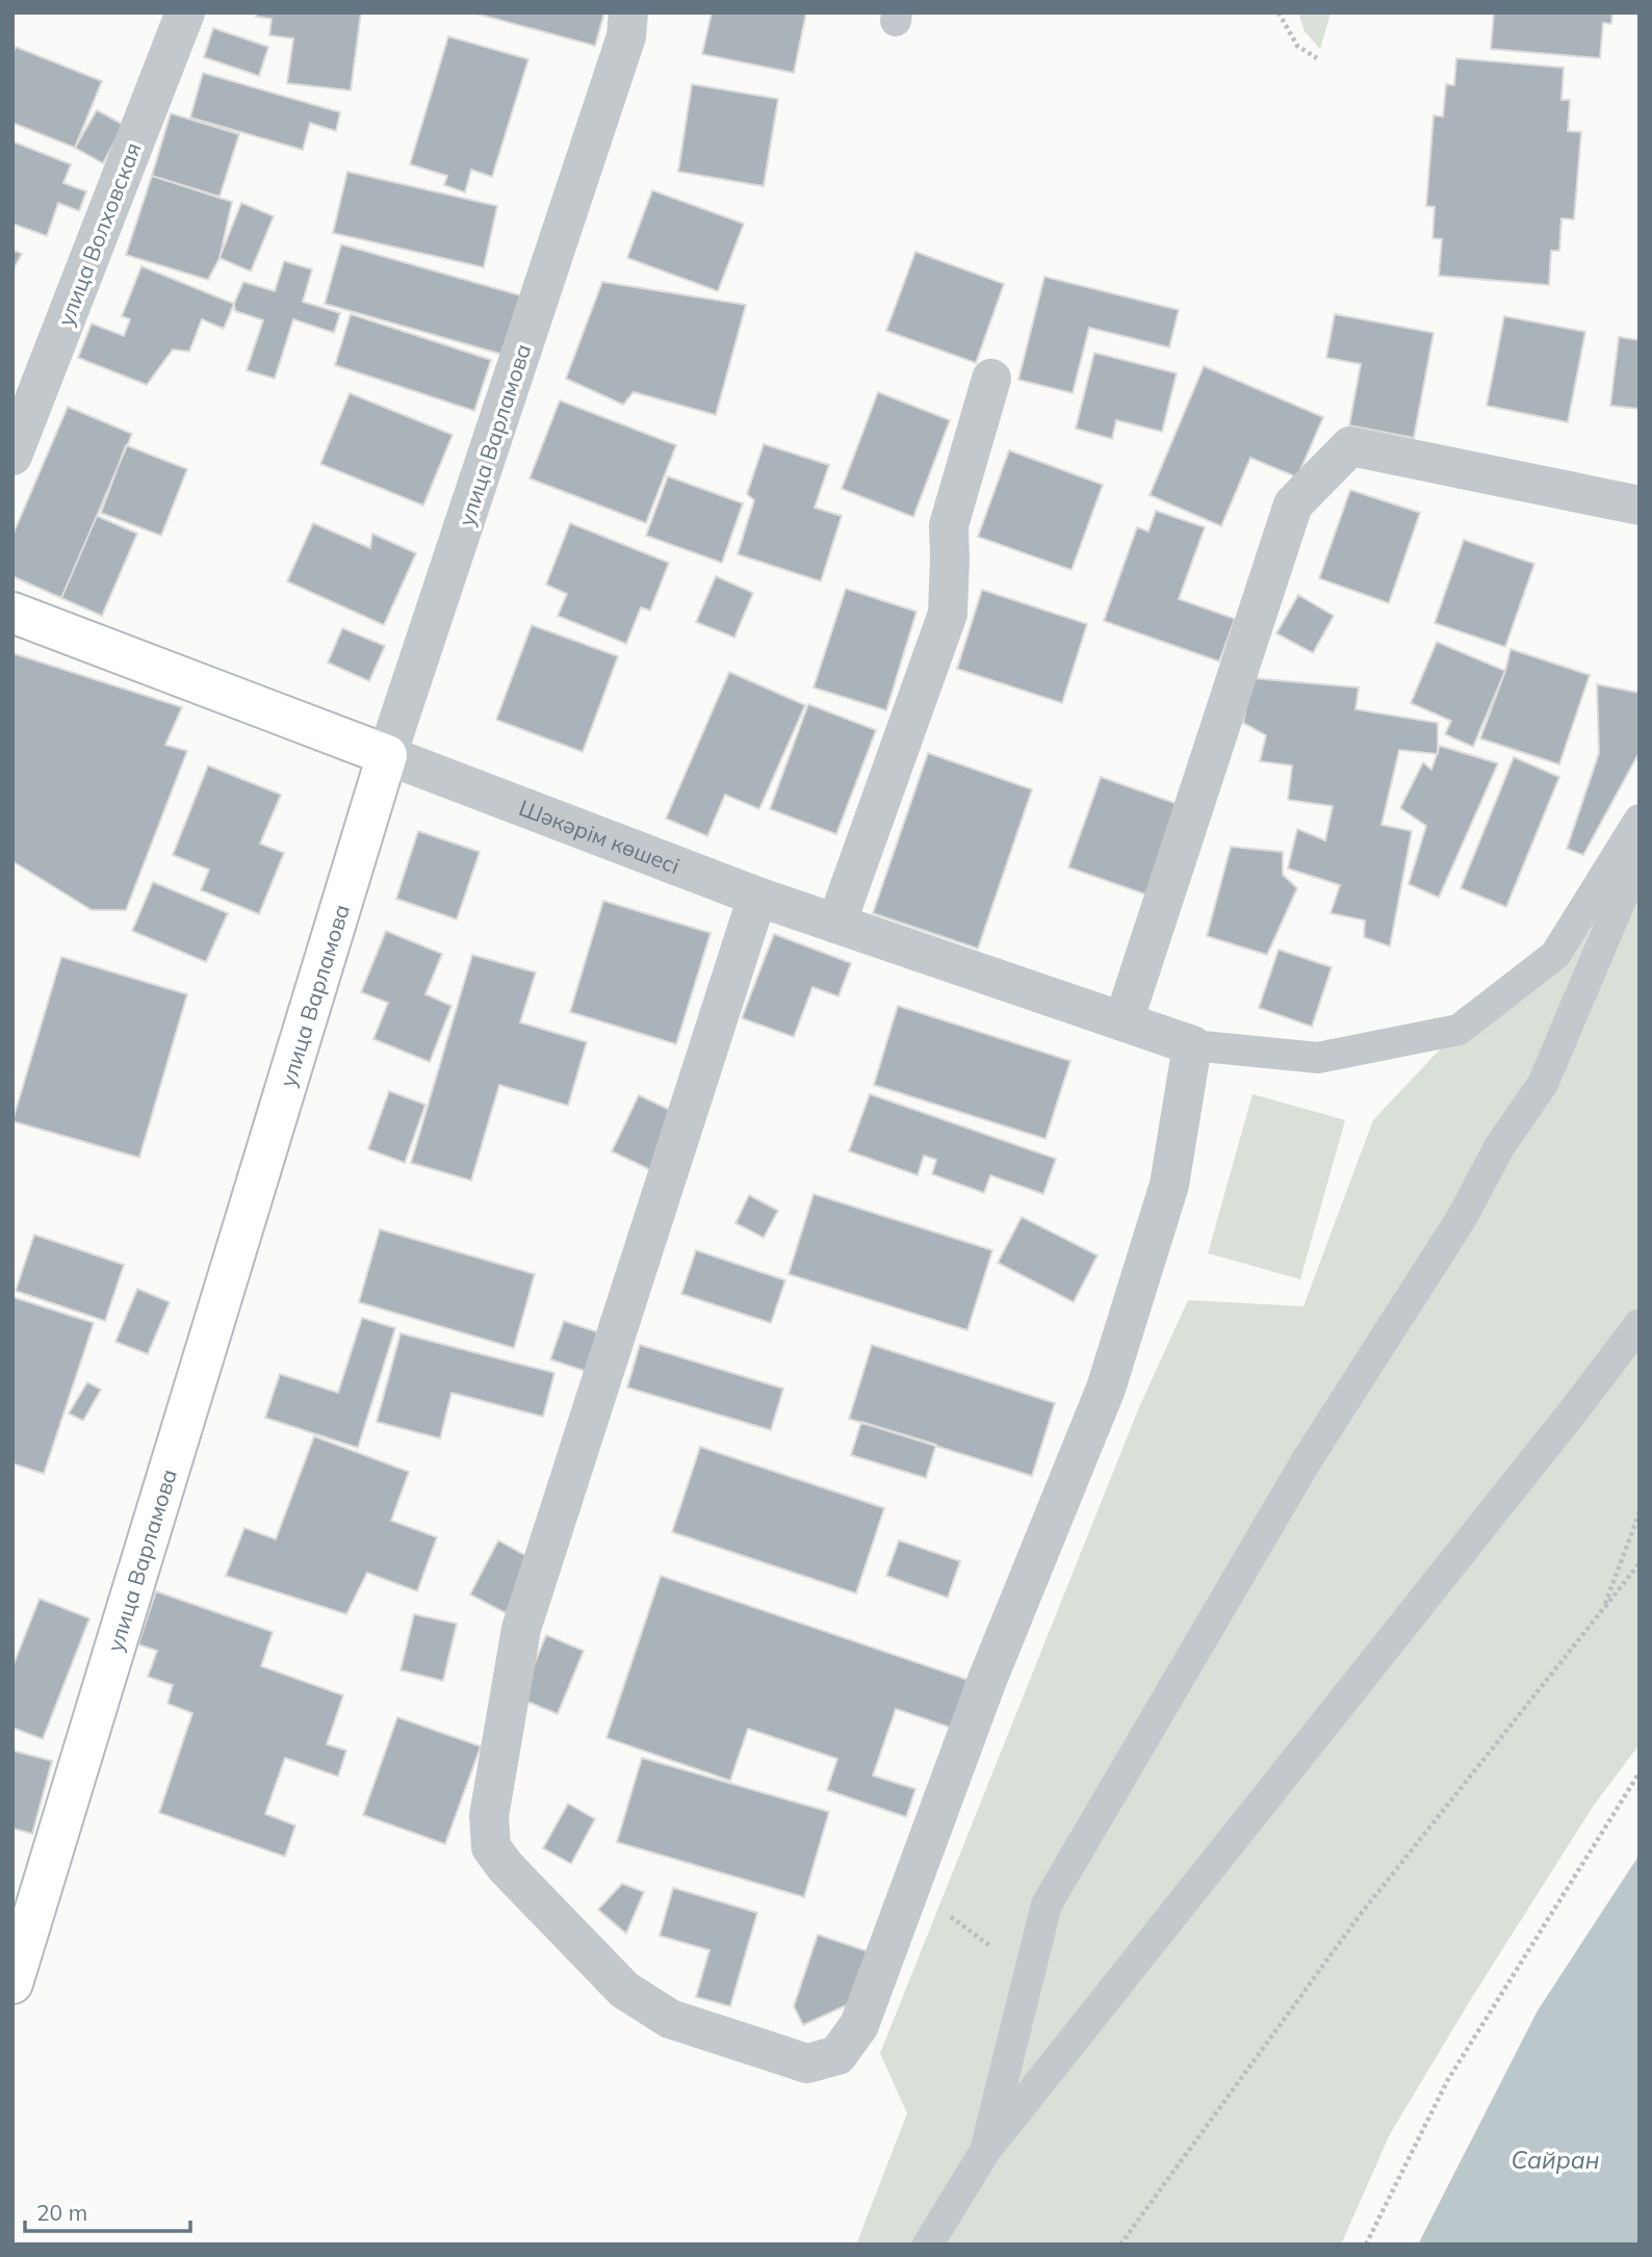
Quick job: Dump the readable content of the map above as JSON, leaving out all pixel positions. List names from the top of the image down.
{
  "streets": {
    "street": ["улица Волховская", "улица Варламова", "Шәкәрім көшесі"]
  },
  "crossings": [
    ["улица Варламова", "Шәкәрім көшесі"]
  ],
  "water": ["Сайран"],
  "scale_bar": "20 m"
}
